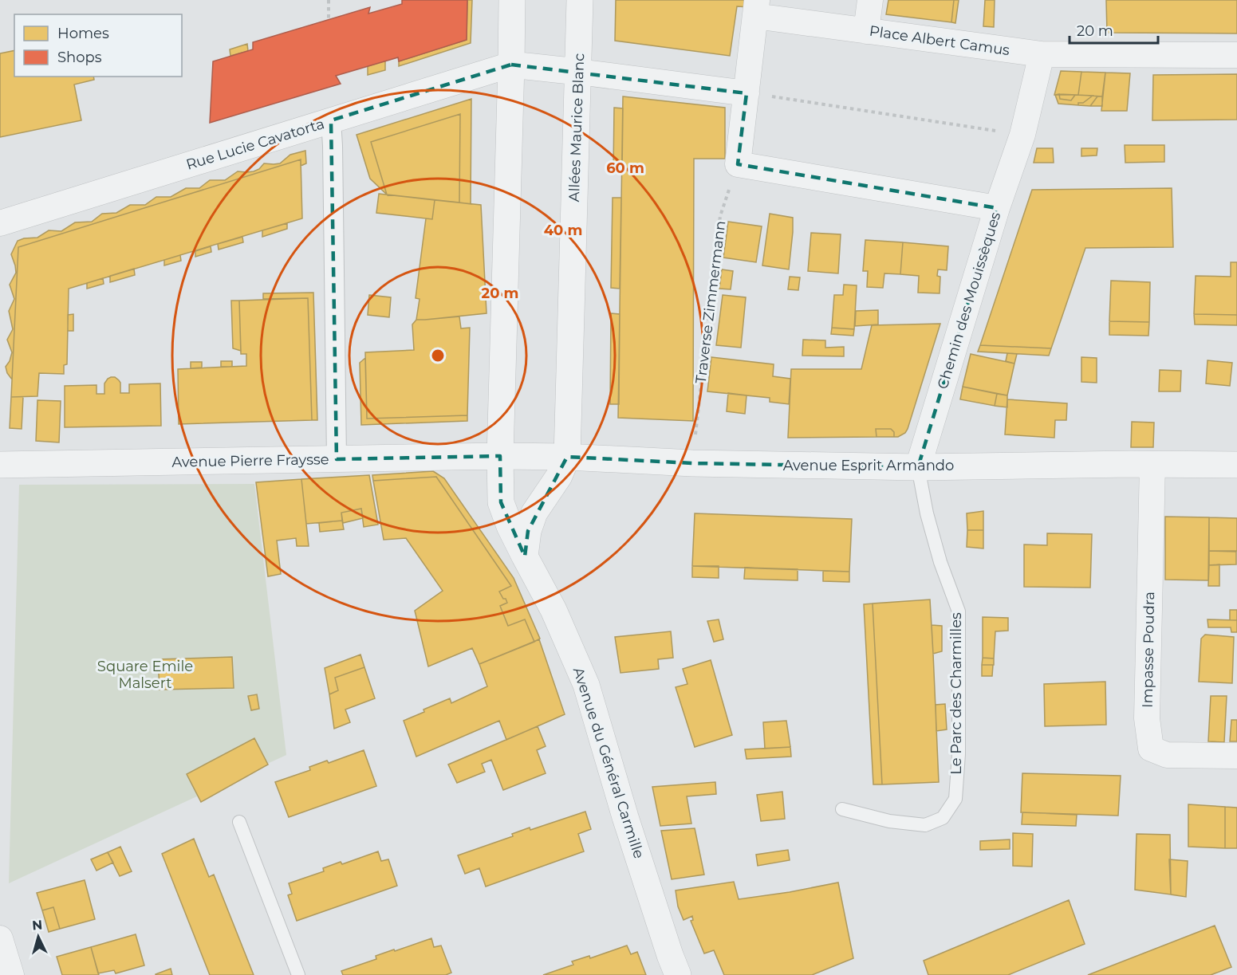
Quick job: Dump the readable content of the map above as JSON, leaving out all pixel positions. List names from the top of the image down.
{
  "streets": {
    "street": [
      "Place Albert Camus",
      "Allées Maurice Blanc",
      "Rue Lucie Cavatorta",
      "Chemin des Mouissèques",
      "Avenue Pierre Fraysse",
      "Avenue Esprit Armando",
      "Impasse Poudra",
      "Avenue du Général Carmille"
    ],
    "lane": ["Le Parc des Charmilles"],
    "path": ["Traverse Zimmermann"]
  },
  "crossings": [
    ["Allées Maurice Blanc", "Avenue Esprit Armando"],
    ["Chemin des Mouissèques", "Avenue Esprit Armando"],
    ["Chemin des Mouissèques", "Le Parc des Charmilles"],
    ["Traverse Zimmermann", "Avenue Esprit Armando"],
    ["Avenue Pierre Fraysse", "Avenue Esprit Armando"],
    ["Avenue Pierre Fraysse", "Avenue du Général Carmille"],
    ["Avenue Esprit Armando", "Impasse Poudra"],
    ["Avenue Esprit Armando", "Le Parc des Charmilles"],
    ["Avenue Esprit Armando", "Avenue du Général Carmille"]
  ],
  "parks": ["Square Emile Malsert"],
  "legend": ["Homes", "Shops"],
  "scale_bar": "20 m",
  "north": "top",
  "rings": ["60 m", "40 m", "20 m"]
}
